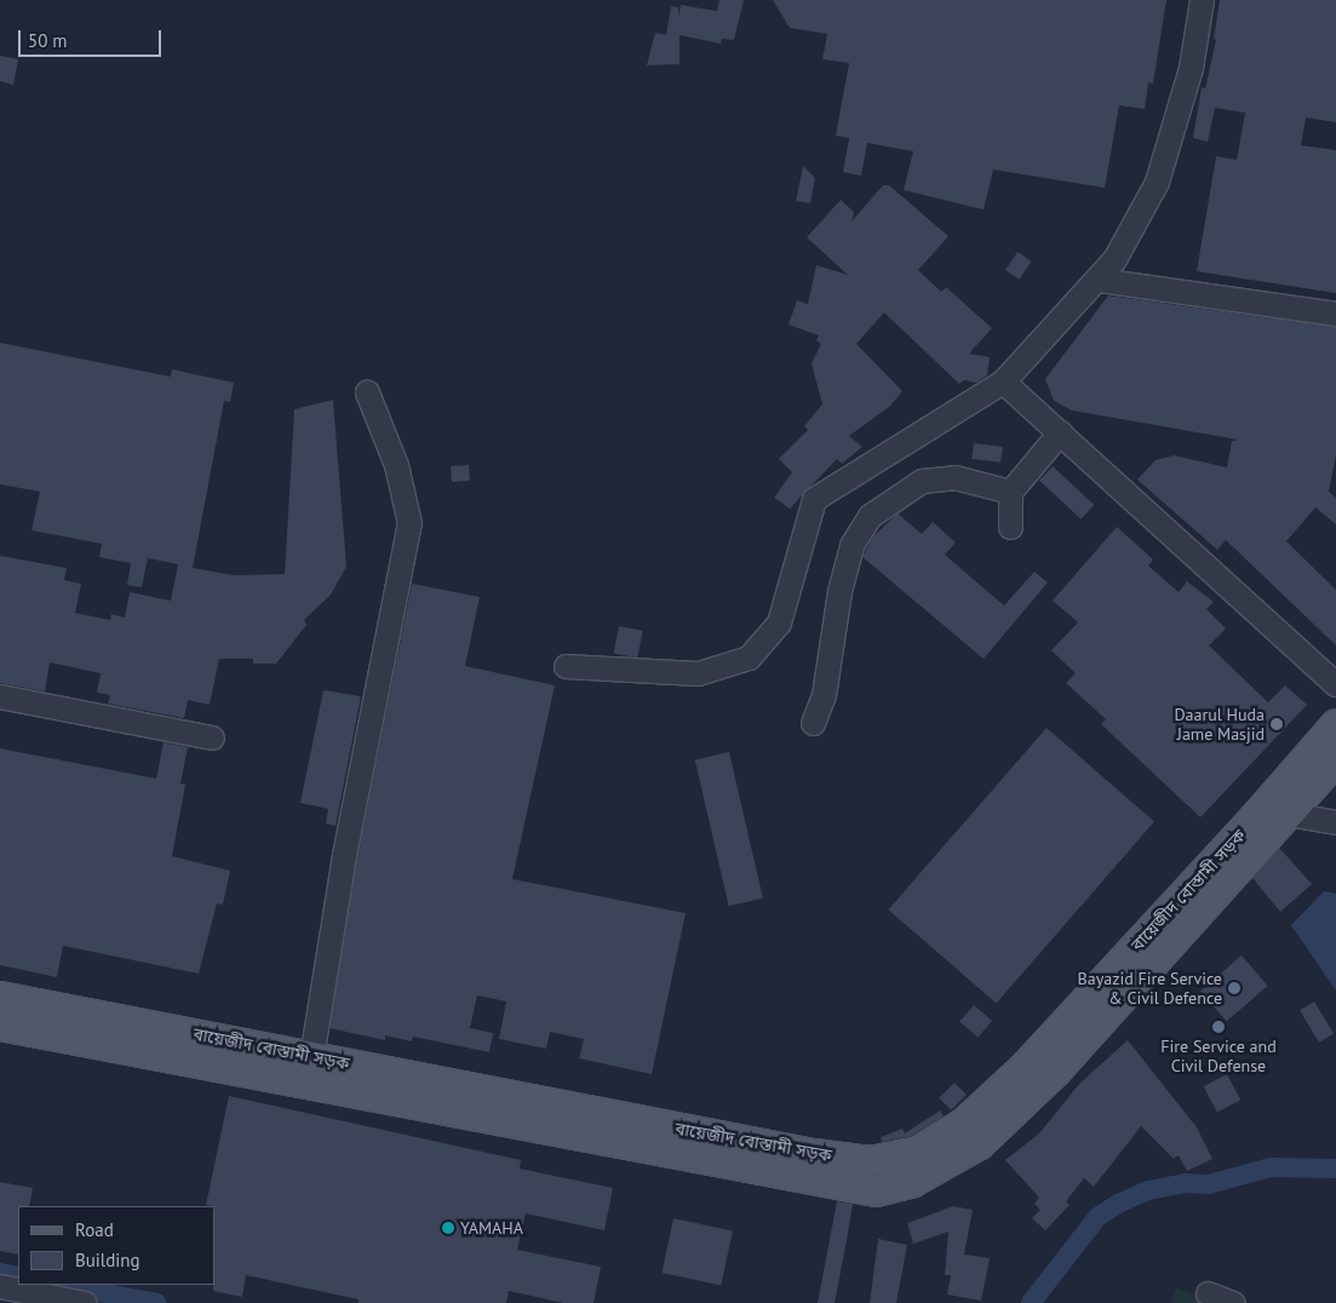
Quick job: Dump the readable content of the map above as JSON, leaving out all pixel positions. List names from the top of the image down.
{
  "streets": {
    "main road": ["বায়েজীদ বোস্তামী সড়ক"]
  },
  "places": [
    "Daarul Huda Jame Masjid",
    "Bayazid Fire Service & Civil Defence",
    "Fire Service and Civil Defense",
    "YAMAHA"
  ],
  "legend": ["Road", "Building"],
  "scale_bar": "50 m"
}
